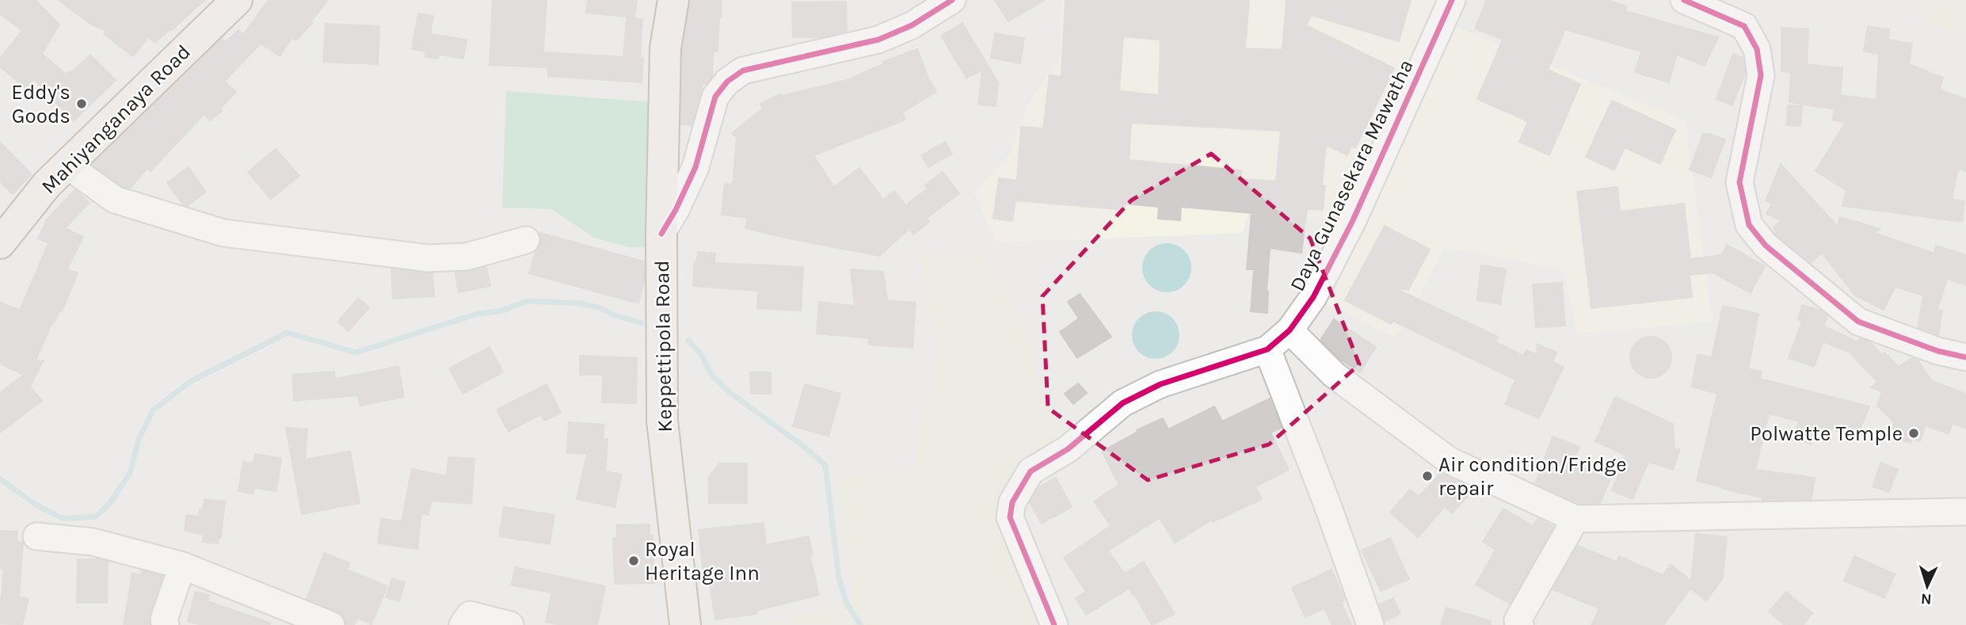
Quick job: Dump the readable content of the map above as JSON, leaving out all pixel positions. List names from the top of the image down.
{
  "streets": {
    "main road": ["Mahiyanganaya Road", "Keppettipola Road"],
    "street": ["Daya Gunasekara Mawatha"]
  },
  "places": [
    "Eddy's Goods",
    "Polwatte Temple",
    "Air condition/Fridge repair",
    "Royal Heritage Inn"
  ],
  "north": "bottom"
}
